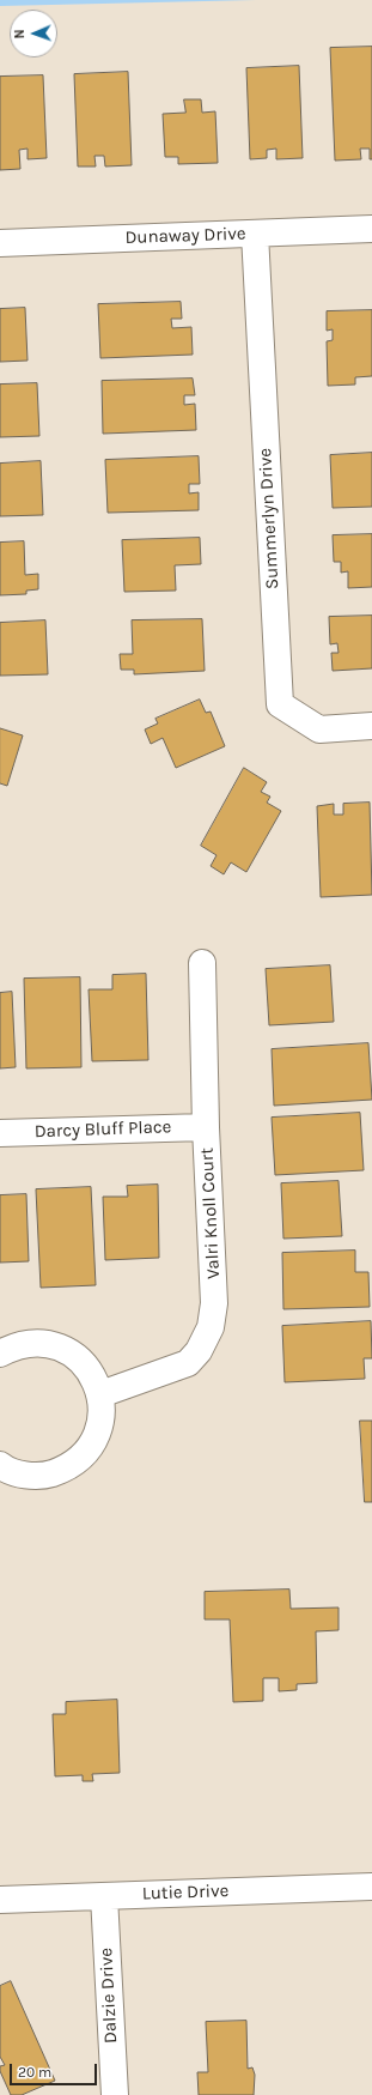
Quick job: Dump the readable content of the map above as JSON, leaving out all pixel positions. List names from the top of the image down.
{
  "streets": {
    "street": [
      "Dunaway Drive",
      "Summerlyn Drive",
      "Darcy Bluff Place",
      "Valri Knoll Court",
      "Lutie Drive",
      "Dalzie Drive"
    ]
  },
  "crossings": [
    ["Dunaway Drive", "Summerlyn Drive"],
    ["Darcy Bluff Place", "Valri Knoll Court"],
    ["Lutie Drive", "Dalzie Drive"]
  ],
  "scale_bar": "20 m",
  "north": "left"
}
